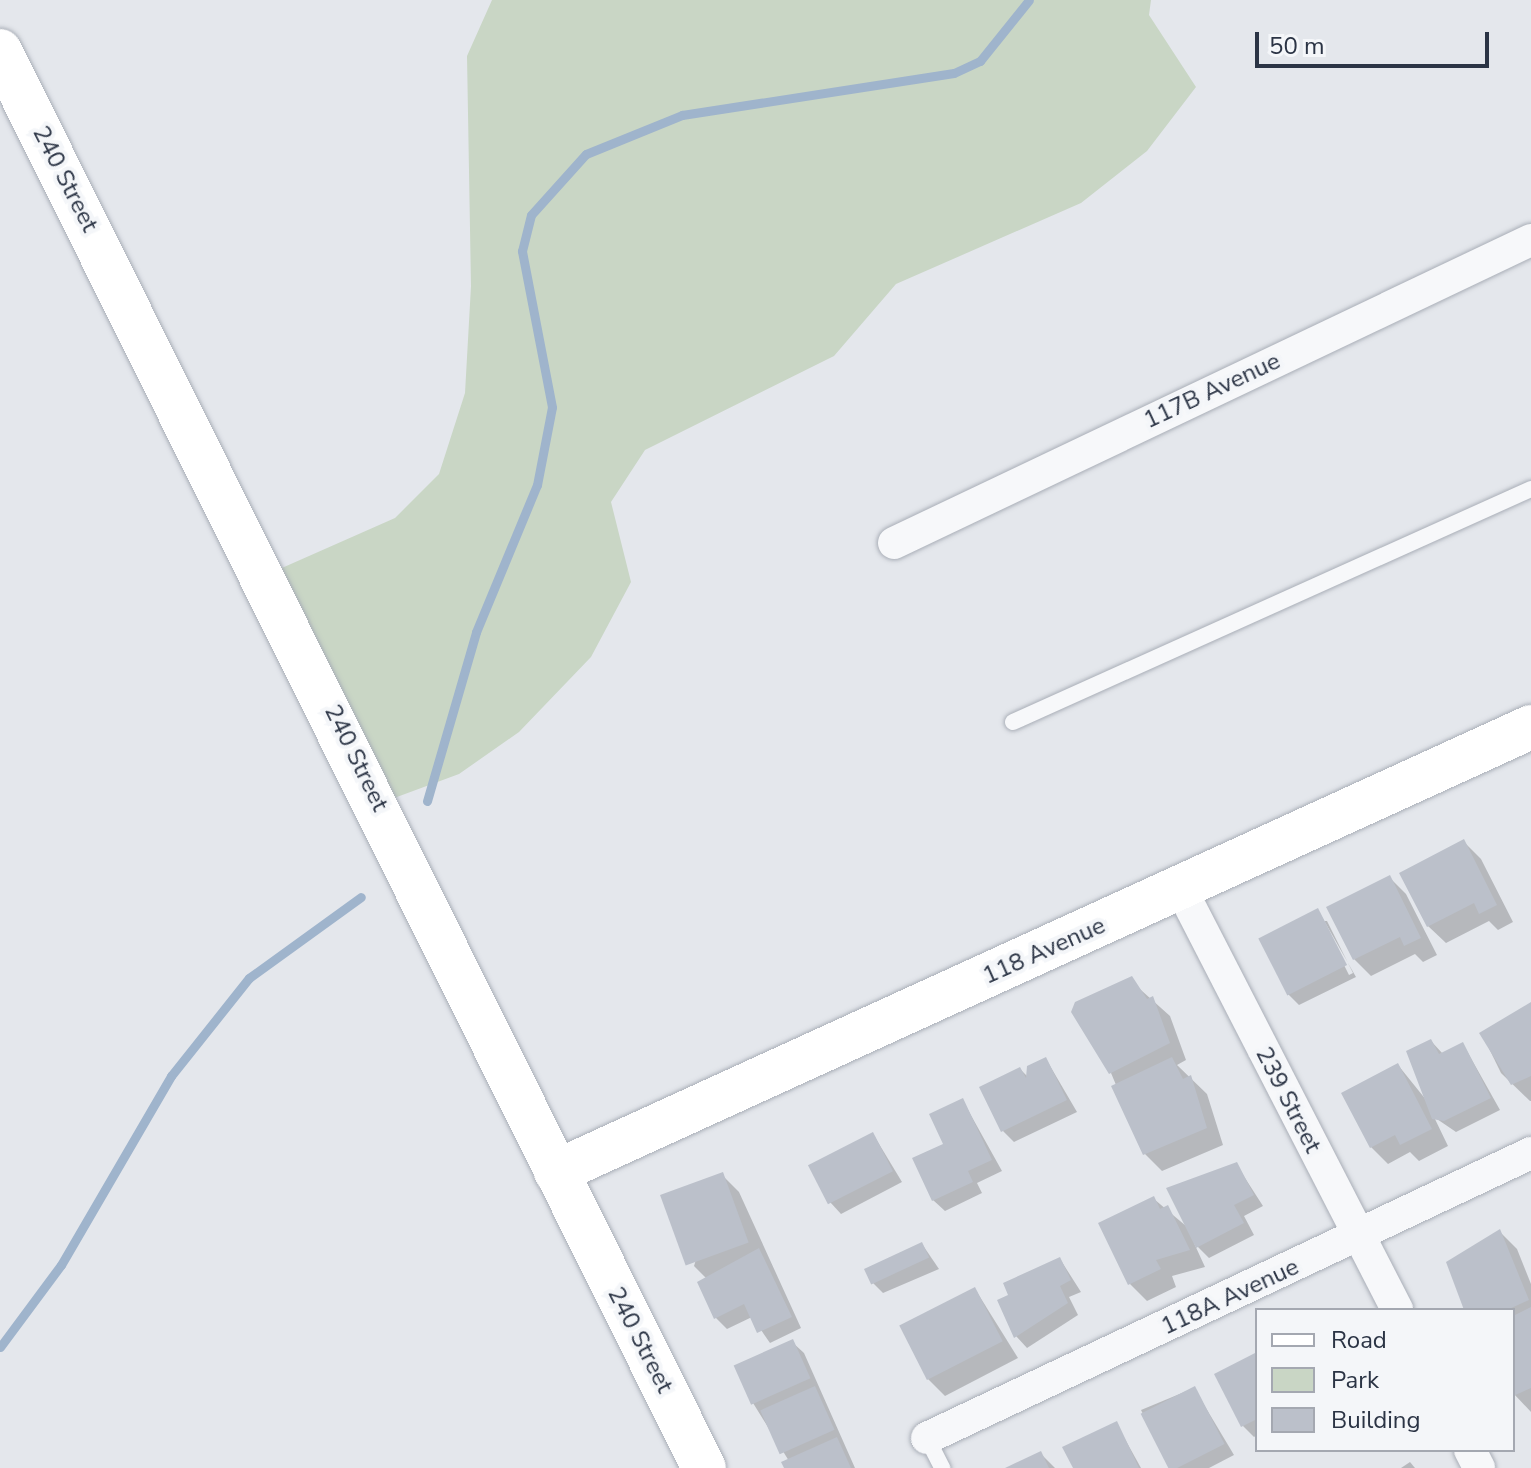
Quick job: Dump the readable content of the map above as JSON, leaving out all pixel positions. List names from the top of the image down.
{
  "streets": {
    "main road": ["240 Street", "118 Avenue"],
    "street": ["117B Avenue", "239 Street", "118A Avenue"]
  },
  "crossings": [
    ["240 Street", "118 Avenue"],
    ["118 Avenue", "239 Street"],
    ["239 Street", "118A Avenue"]
  ],
  "legend": ["Road", "Park", "Building"],
  "scale_bar": "50 m"
}
